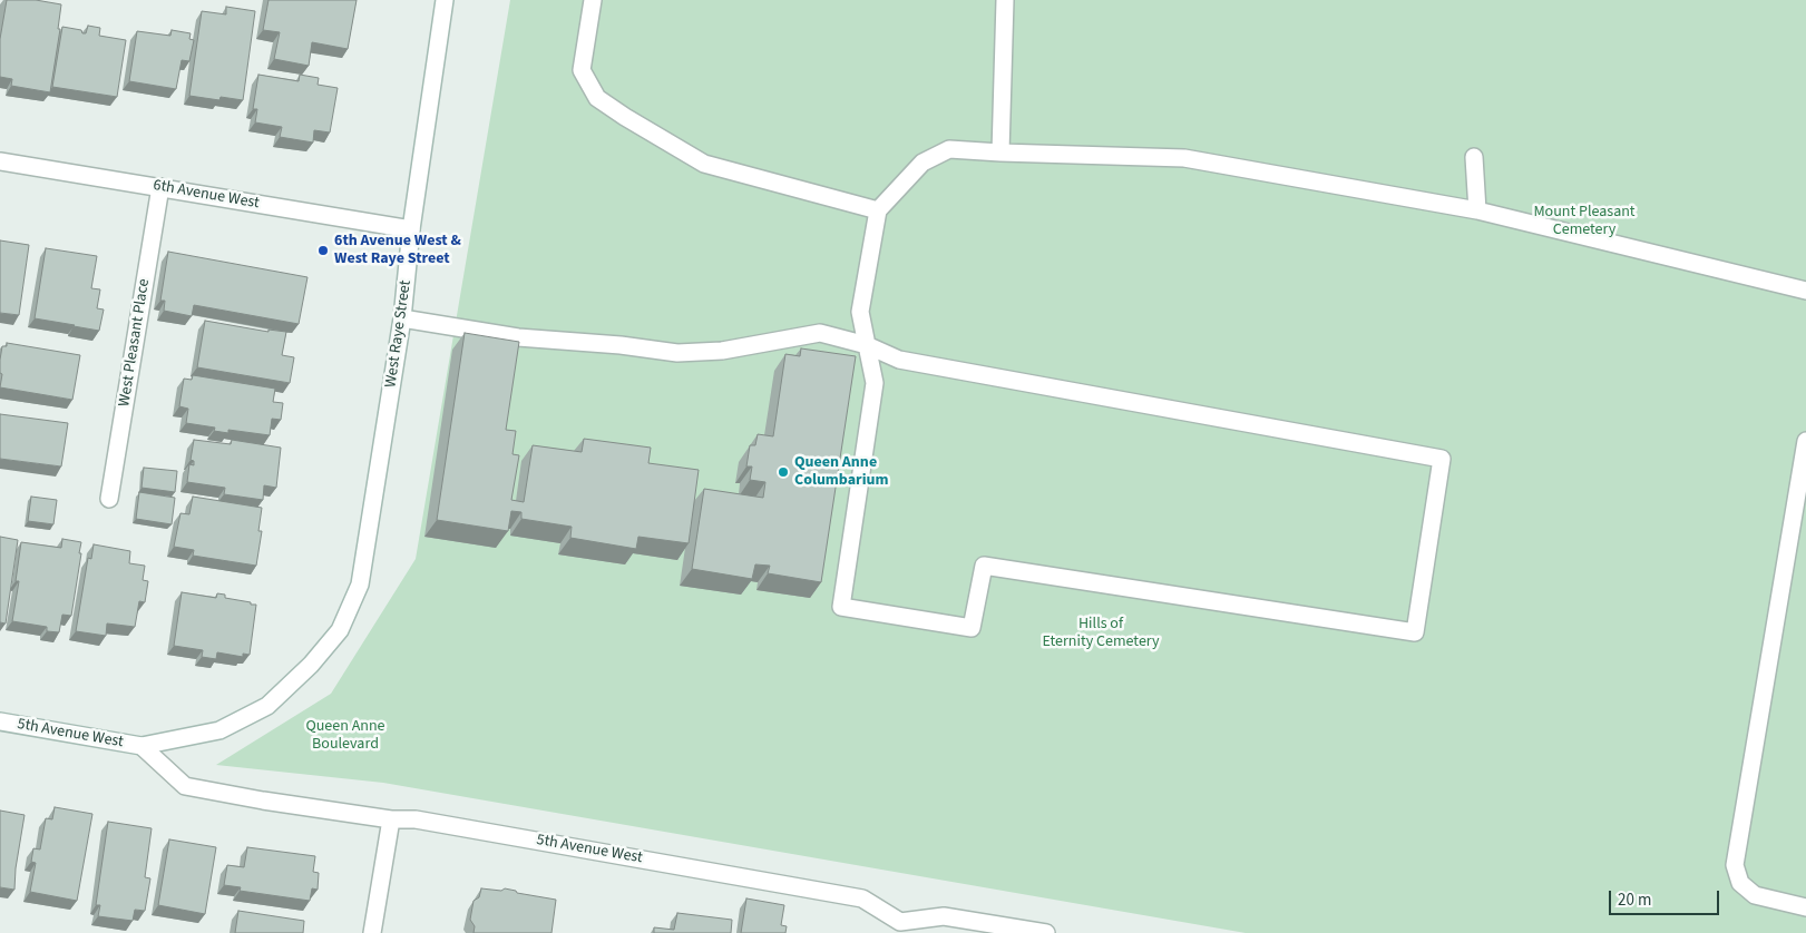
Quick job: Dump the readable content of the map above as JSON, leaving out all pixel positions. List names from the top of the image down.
{
  "streets": {
    "street": [
      "6th Avenue West",
      "West Raye Street",
      "West Pleasant Place",
      "5th Avenue West"
    ]
  },
  "crossings": [
    ["6th Avenue West", "West Raye Street"],
    ["6th Avenue West", "West Pleasant Place"],
    ["West Raye Street", "5th Avenue West"]
  ],
  "parks": ["Mount Pleasant Cemetery", "Hills of Eternity Cemetery", "Queen Anne Boulevard"],
  "places": ["6th Avenue West & West Raye Street", "Queen Anne Columbarium"],
  "scale_bar": "20 m"
}
